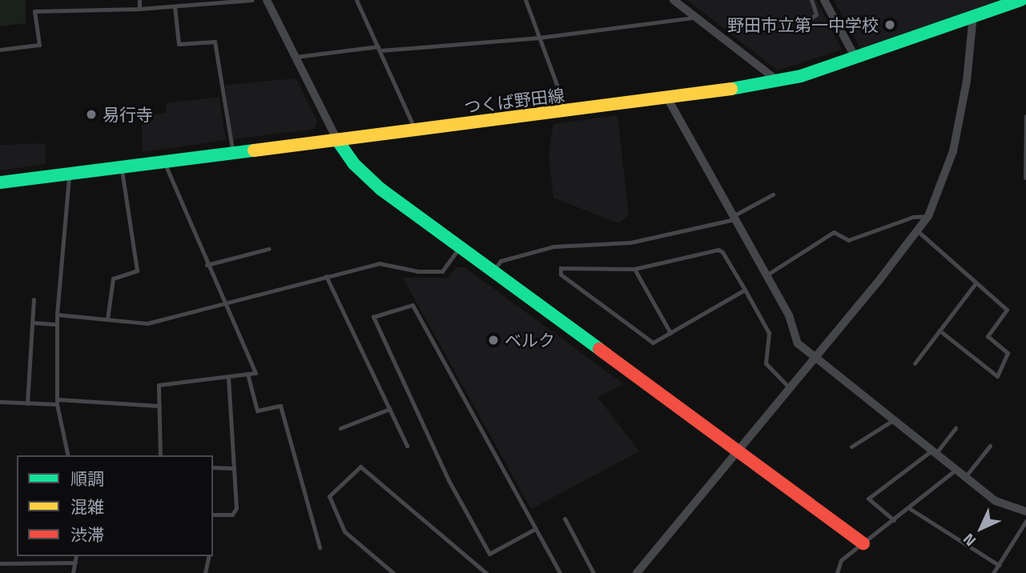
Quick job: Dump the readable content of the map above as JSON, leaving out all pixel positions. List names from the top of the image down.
{
  "streets": {
    "main road": ["つくば野田線"]
  },
  "places": ["野田市立第一中学校", "易行寺", "ベルク"],
  "legend": ["順調", "混雑", "渋滞"],
  "north": "bottom left"
}
